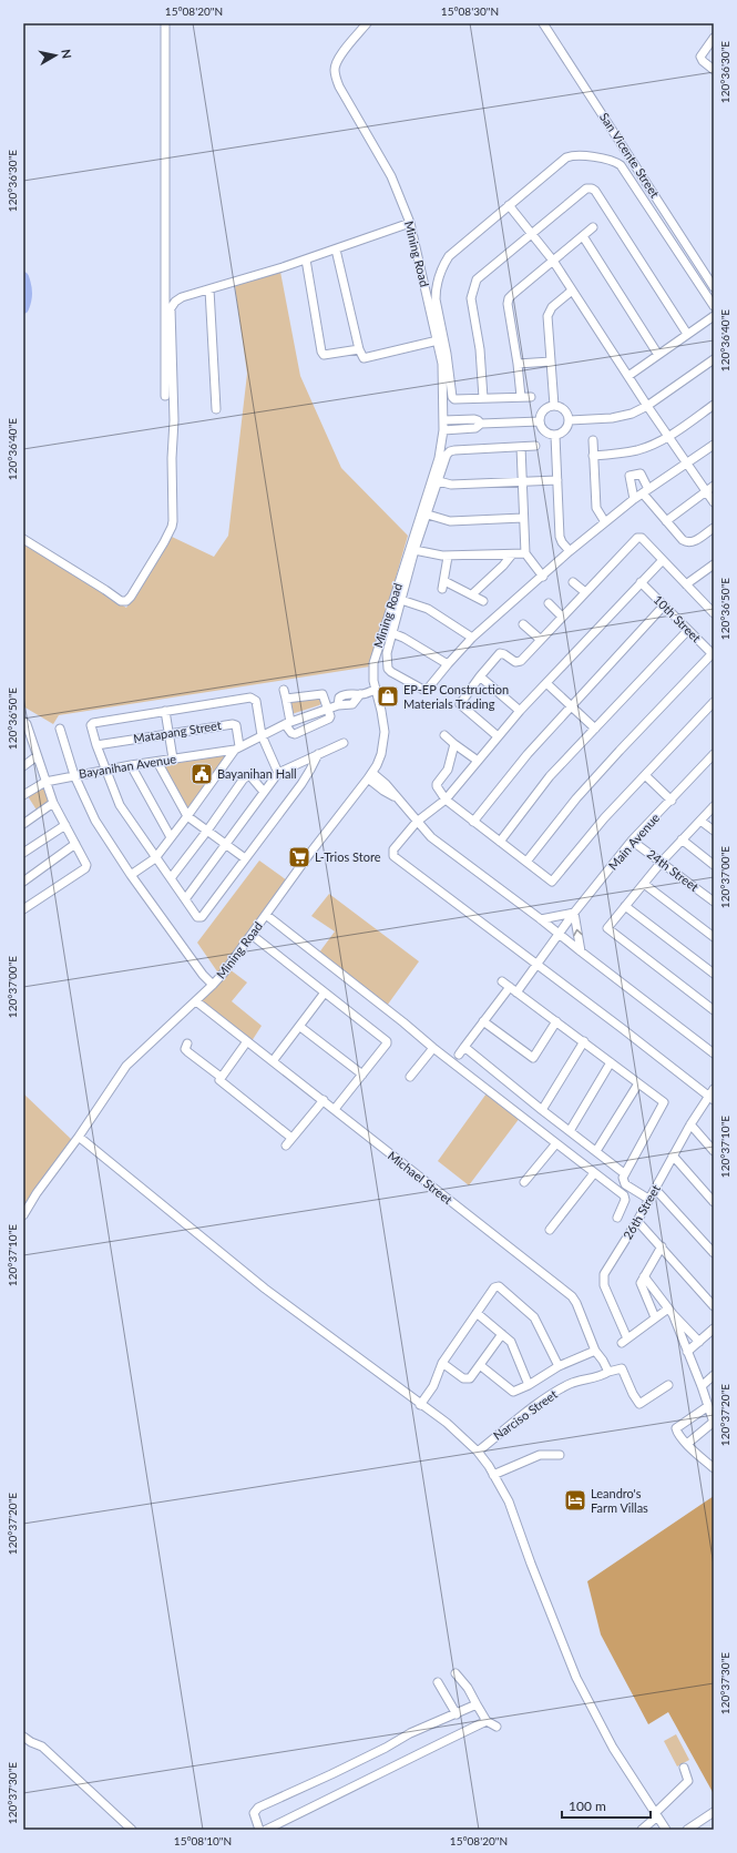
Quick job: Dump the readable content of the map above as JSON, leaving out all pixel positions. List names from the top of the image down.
{
  "streets": {
    "street": [
      "San Vicente Street",
      "Mining Road",
      "10th Street",
      "Matapang Street",
      "Bayanihan Avenue",
      "Main Avenue",
      "24th Street",
      "Michael Street",
      "26th Street",
      "Narciso Street"
    ]
  },
  "crossings": [
    ["Mining Road", "Michael Street"],
    ["Matapang Street", "Bayanihan Avenue"],
    ["Main Avenue", "24th Street"],
    ["Michael Street", "Narciso Street"]
  ],
  "places": {
    "shop": ["EP-EP Construction Materials Trading"],
    "public building": ["Bayanihan Hall"],
    "supermarket": ["L-Trios Store"],
    "hotel": ["Leandro's Farm Villas"]
  },
  "scale_bar": "100 m",
  "north": "right",
  "coordinates": [
    "15°08'20\"N",
    "15°08'30\"N",
    "120°36'30\"E",
    "120°36'40\"E",
    "120°36'50\"E",
    "120°37'00\"E",
    "120°37'10\"E",
    "120°37'20\"E",
    "120°37'30\"E",
    "15°08'10\"N"
  ]
}
